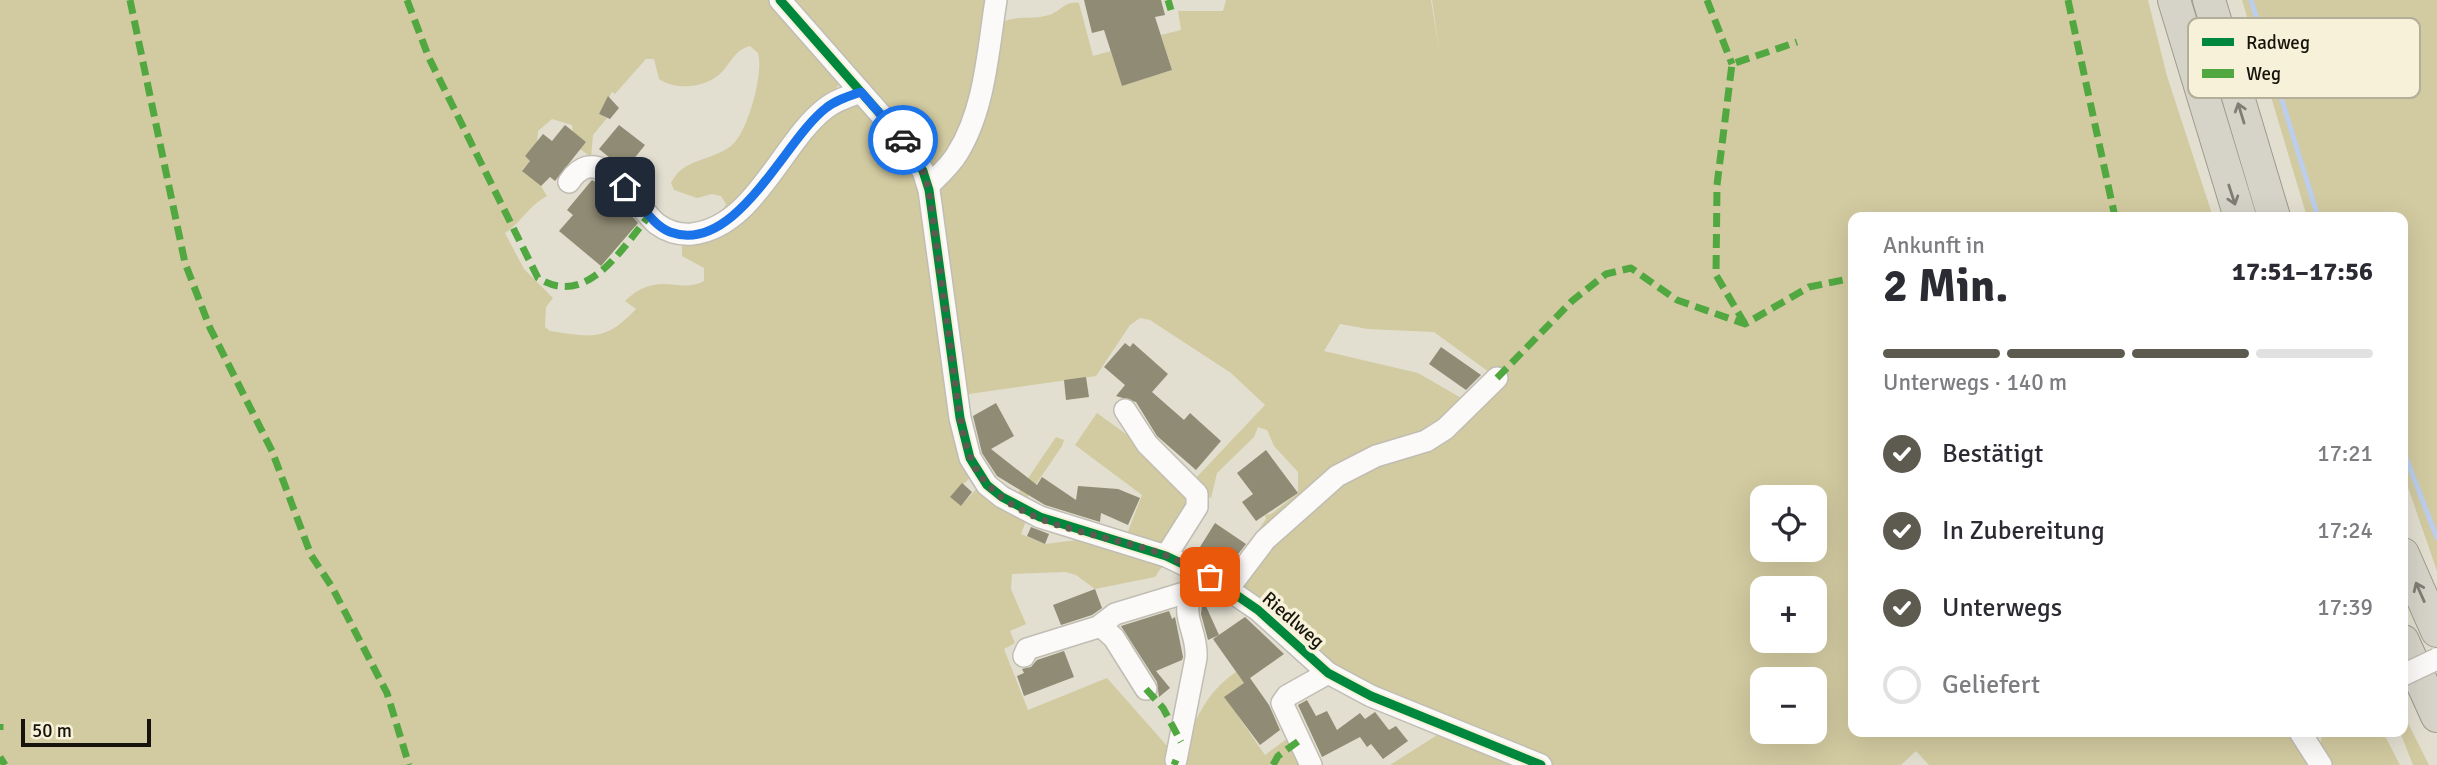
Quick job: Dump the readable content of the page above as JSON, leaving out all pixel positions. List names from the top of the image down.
{
  "streets": {
    "street": ["Riedlweg"]
  },
  "legend": ["Radweg", "Weg"],
  "scale_bar": "50 m",
  "page": {
    "heading": ["2 Min.", "Ankunft in", "17:51–17:56"],
    "bar": "Unterwegs · 140 m",
    "list": [
      ["Bestätigt", "17:21"],
      ["In Zubereitung", "17:24"],
      ["Unterwegs", "17:39"],
      "Geliefert"
    ],
    "map_buttons": ["+", "−"],
    "scale": "50 m"
  }
}
